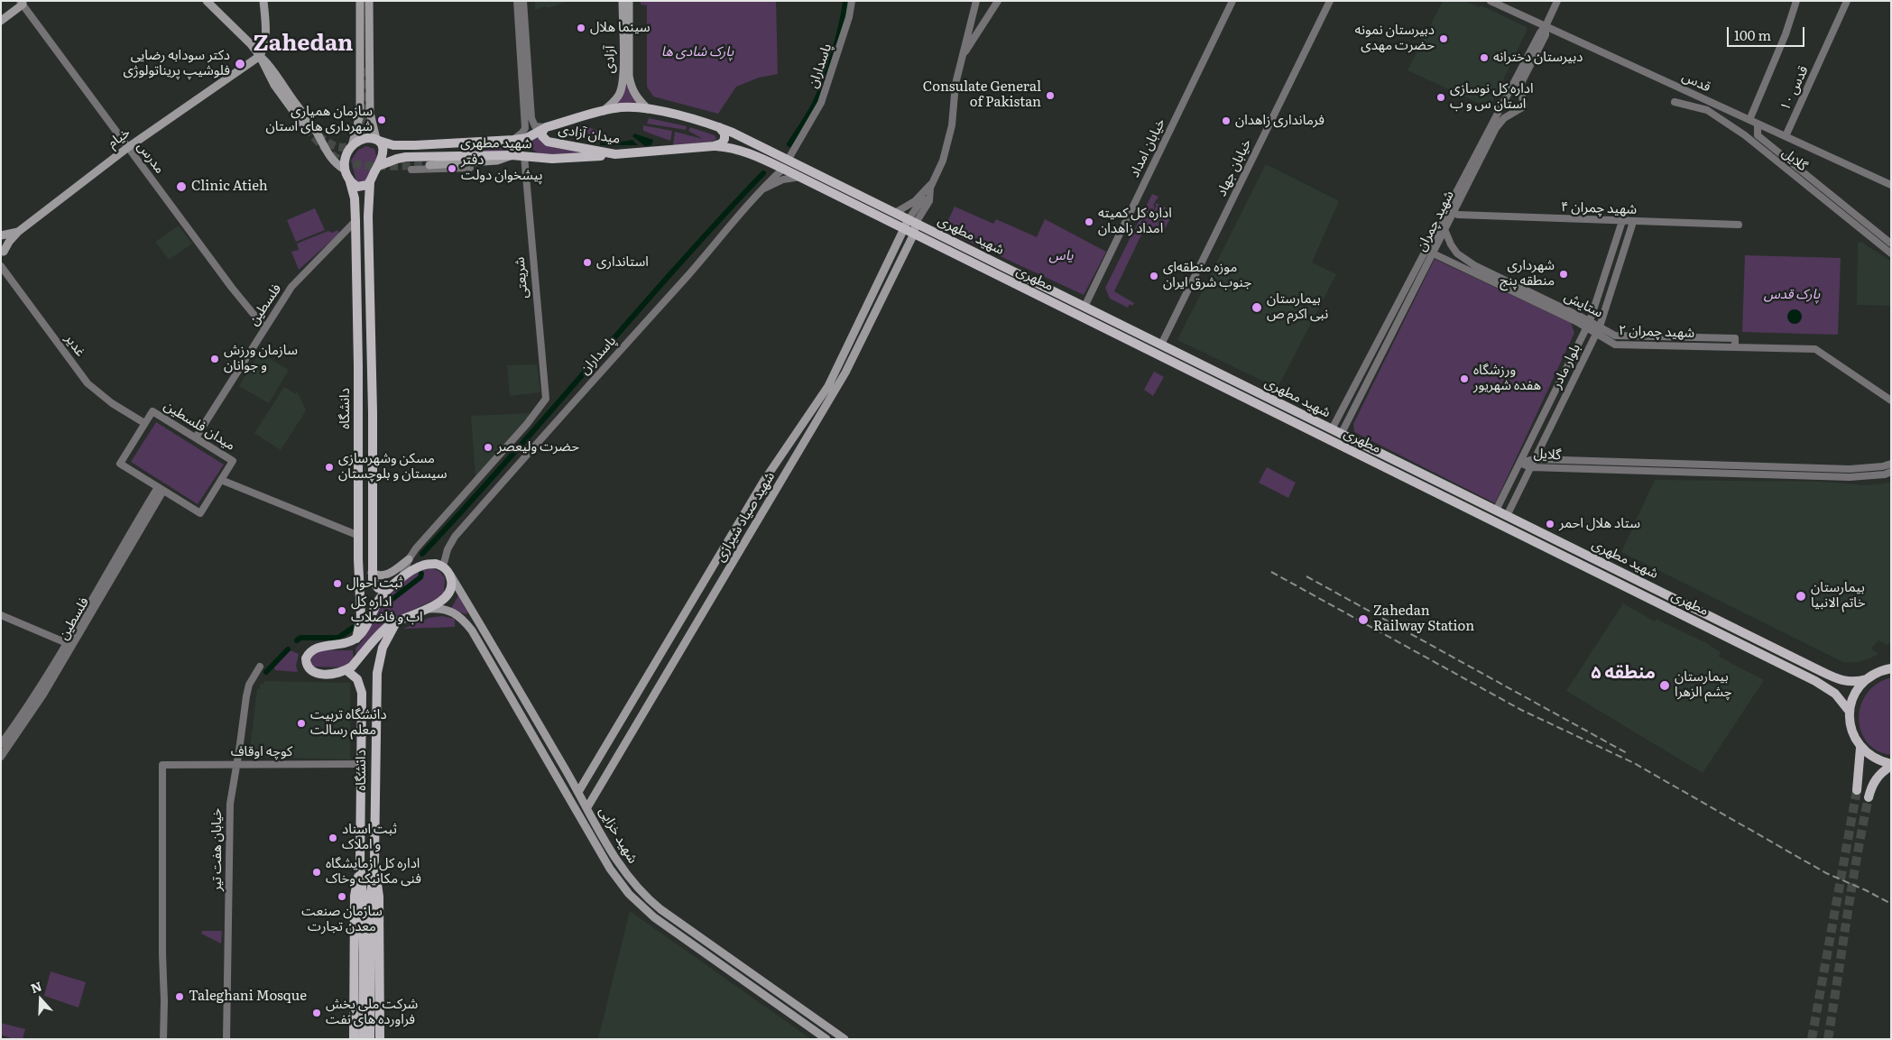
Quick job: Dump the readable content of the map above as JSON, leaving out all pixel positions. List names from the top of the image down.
{
  "streets": {
    "main road": [
      "آزادی",
      "میدان آزادی",
      "خیام",
      "شهید مطهری",
      "مطهری",
      "دانشگاه",
      "شهید صیاد شیرازی",
      "شهید خزایی"
    ],
    "street": [
      "پاسداران",
      "قدس",
      "قدس ۱۰",
      "خیابان امداد",
      "مدرس",
      "گلایل",
      "خیابان جهاد",
      "شهید چمران ۴",
      "شهید چمران",
      "شریعتی",
      "فلسطین",
      "ستایش",
      "شهید چمران ۲",
      "غدیر",
      "بلوار مادر",
      "میدان فلسطین",
      "کوچه اوقاف",
      "خیابان هفت تیر"
    ]
  },
  "crossings": [
    ["آزادی", "میدان آزادی"],
    ["پاسداران", "شهید مطهری"],
    ["پاسداران", "مطهری"],
    ["پاسداران", "شهید خزایی"],
    ["قدس", "قدس ۱۰"],
    ["قدس", "گلایل"],
    ["قدس", "شهید چمران"],
    ["میدان آزادی", "شهید مطهری"],
    ["خیام", "مدرس"],
    ["شهید مطهری", "خیابان امداد"],
    ["شهید مطهری", "خیابان جهاد"],
    ["شهید مطهری", "شهید چمران"],
    ["شهید مطهری", "شریعتی"],
    ["شهید مطهری", "بلوار مادر"],
    ["شهید مطهری", "دانشگاه"],
    ["شهید مطهری", "شهید صیاد شیرازی"],
    ["مدرس", "فلسطین"],
    ["گلایل", "بلوار مادر"],
    ["شهید چمران ۴", "بلوار مادر"],
    ["شهید چمران", "ستایش"],
    ["مطهری", "شهید صیاد شیرازی"],
    ["فلسطین", "دانشگاه"],
    ["فلسطین", "میدان فلسطین"],
    ["ستایش", "شهید چمران ۲"],
    ["ستایش", "بلوار مادر"],
    ["شهید چمران ۲", "بلوار مادر"],
    ["غدیر", "میدان فلسطین"],
    ["دانشگاه", "کوچه اوقاف"],
    ["شهید صیاد شیرازی", "شهید خزایی"],
    ["کوچه اوقاف", "خیابان هفت تیر"]
  ],
  "districts": ["Zahedan", "منطقه ۵"],
  "parks": ["پارک شادی ها", "یاس", "پارک قدس"],
  "places": [
    "سینما هلال",
    "دبیرستان نمونه حضرت مهدی",
    "دبیرستان دخترانه",
    "دکتر سودابه رضایی فلوشیپ پریناتولوژی",
    "Consulate General of Pakistan",
    "اداره کل نوسازی استان س و ب",
    "سازمان همیاری شهرداری های استان",
    "فرمانداری زاهدان",
    "دفتر پیشخوان دولت",
    "Clinic Atieh",
    "اداره کل کمیته امداد زاهدان",
    "استانداری",
    "شهرداری منطقه پنج",
    "موزه منطقه‌ای جنوب شرق ایران",
    "بیمارستان نبی اکرم ص",
    "سازمان ورزش و جوانان",
    "ورزشگاه هفده شهریور",
    "حضرت ولیعصر",
    "مسکن وشهرسازی سیستان و بلوچستان",
    "ستاد هلال احمر",
    "ثبت احوال",
    "بیمارستان خاتم الانبیا",
    "اداره کل اب و فاضلاب",
    "Zahedan Railway Station",
    "بیمارستان چشم الزهرا",
    "دانشگاه تربیت معلم رسالت",
    "ثبت اسناد و املاک",
    "اداره کل ازمایشگاه فنی مکانیک وخاک",
    "سازمان صنعت معدن تجارت",
    "Taleghani Mosque",
    "شرکت ملی پخش فراورده های نفت"
  ],
  "scale_bar": "100 m",
  "north": "top"
}
